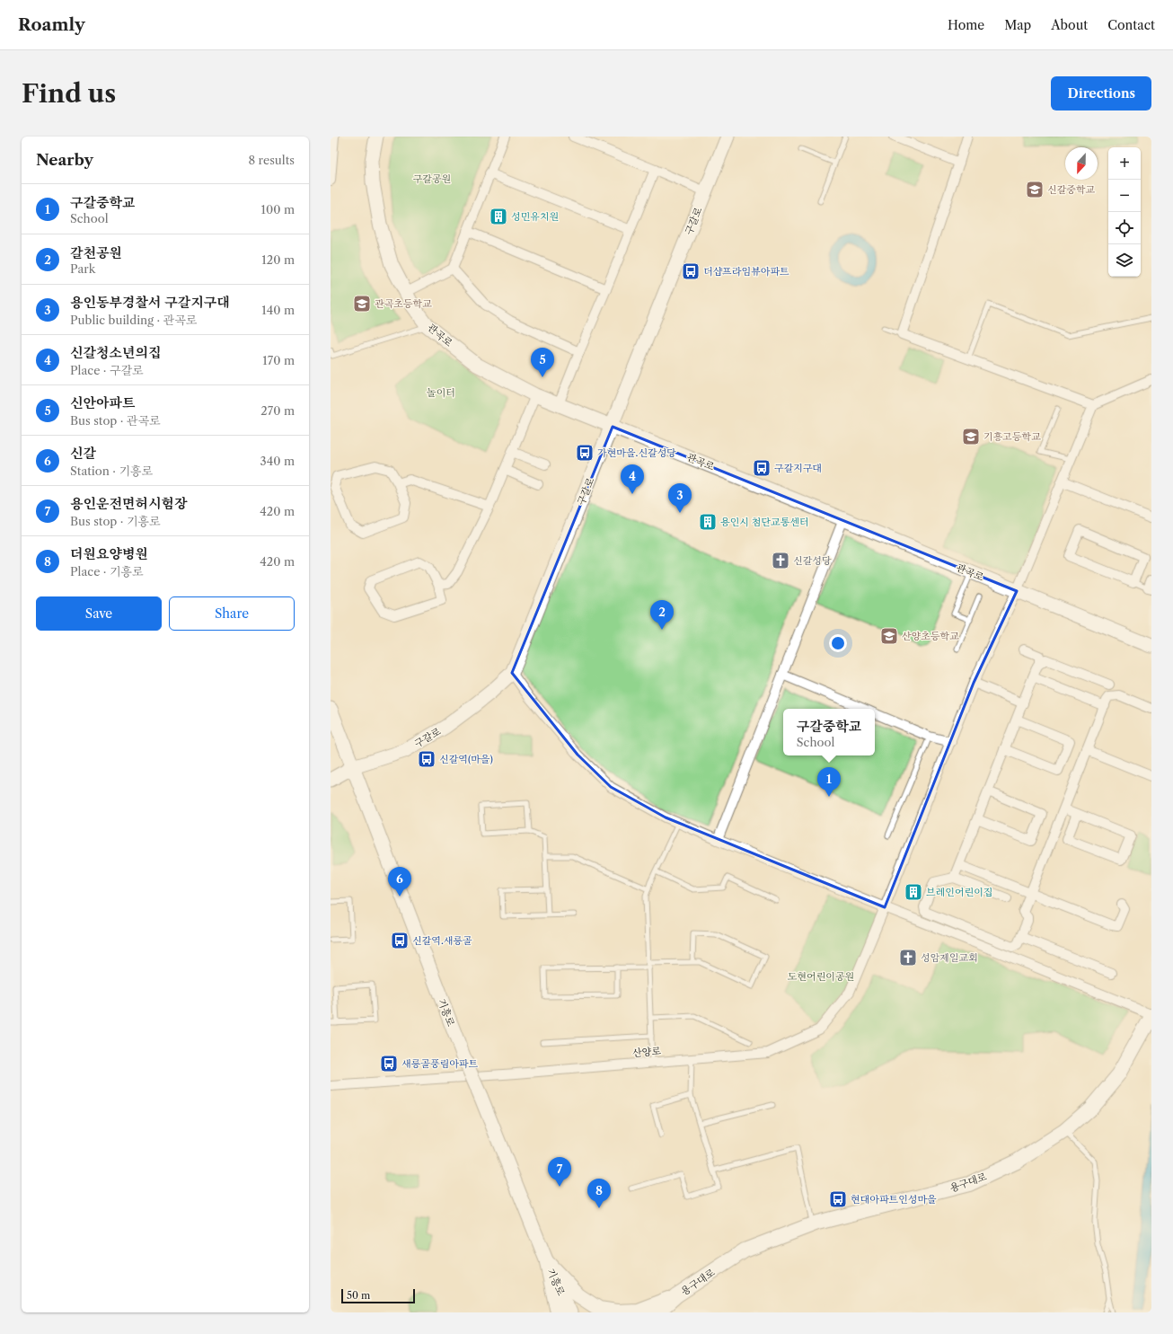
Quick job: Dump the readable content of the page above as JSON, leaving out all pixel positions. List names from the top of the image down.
{
  "streets": {
    "main road": ["용구대로"],
    "street": [
      "구갈로",
      "관곡로",
      "기흥로",
      "산양로"
    ]
  },
  "crossings": [
    ["구갈로", "관곡로"],
    ["구갈로", "기흥로"],
    ["관곡로", "산양로"]
  ],
  "parks": ["구갈공원", "놀이터", "도현어린이공원"],
  "places": {
    "school or university": [
      "신갈중학교",
      "관곡초등학교",
      "기흥고등학교",
      "산양초등학교"
    ],
    "building": ["성민유치원", "용인시 첨단교통센터", "브레인어린이집"],
    "bus stop": [
      "더샵프라임뷰아파트",
      "가현마을.신갈성당",
      "구갈지구대",
      "신갈역(마을)",
      "신갈역.새릉골",
      "새릉골풍림아파트",
      "현대아파트인성마을"
    ],
    "church": ["신갈성당", "성암제일교회"]
  },
  "scale_bar": "50 m",
  "north": "bottom",
  "page": {
    "header": "Roamly",
    "nav": [
      "Home",
      "Map",
      "About",
      "Contact"
    ],
    "buttons": [
      "Directions",
      ["Save", "Share"]
    ],
    "title": "Find us",
    "heading": ["Nearby", "8 results"],
    "map_buttons": ["+", "−"],
    "list": [
      {
        "mark": "1",
        "name": "구갈중학교",
        "note": "School",
        "value": "100 m"
      },
      {
        "mark": "2",
        "name": "갈천공원",
        "note": "Park",
        "value": "120 m"
      },
      {
        "mark": "3",
        "name": "용인동부경찰서 구갈지구대",
        "note": "Public building · 관곡로",
        "value": "140 m"
      },
      {
        "mark": "4",
        "name": "신갈청소년의집",
        "note": "Place · 구갈로",
        "value": "170 m"
      },
      {
        "mark": "5",
        "name": "신안아파트",
        "note": "Bus stop · 관곡로",
        "value": "270 m"
      },
      {
        "mark": "6",
        "name": "신갈",
        "note": "Station · 기흥로",
        "value": "340 m"
      },
      {
        "mark": "7",
        "name": "용인운전면허시험장",
        "note": "Bus stop · 기흥로",
        "value": "420 m"
      },
      {
        "mark": "8",
        "name": "더원요양병원",
        "note": "Place · 기흥로",
        "value": "420 m"
      }
    ],
    "pins": [
      "5",
      "4",
      "3",
      "2",
      "1",
      "6",
      "7",
      "8"
    ],
    "popup": ["구갈중학교", "School"],
    "scale": "50 m"
  }
}
